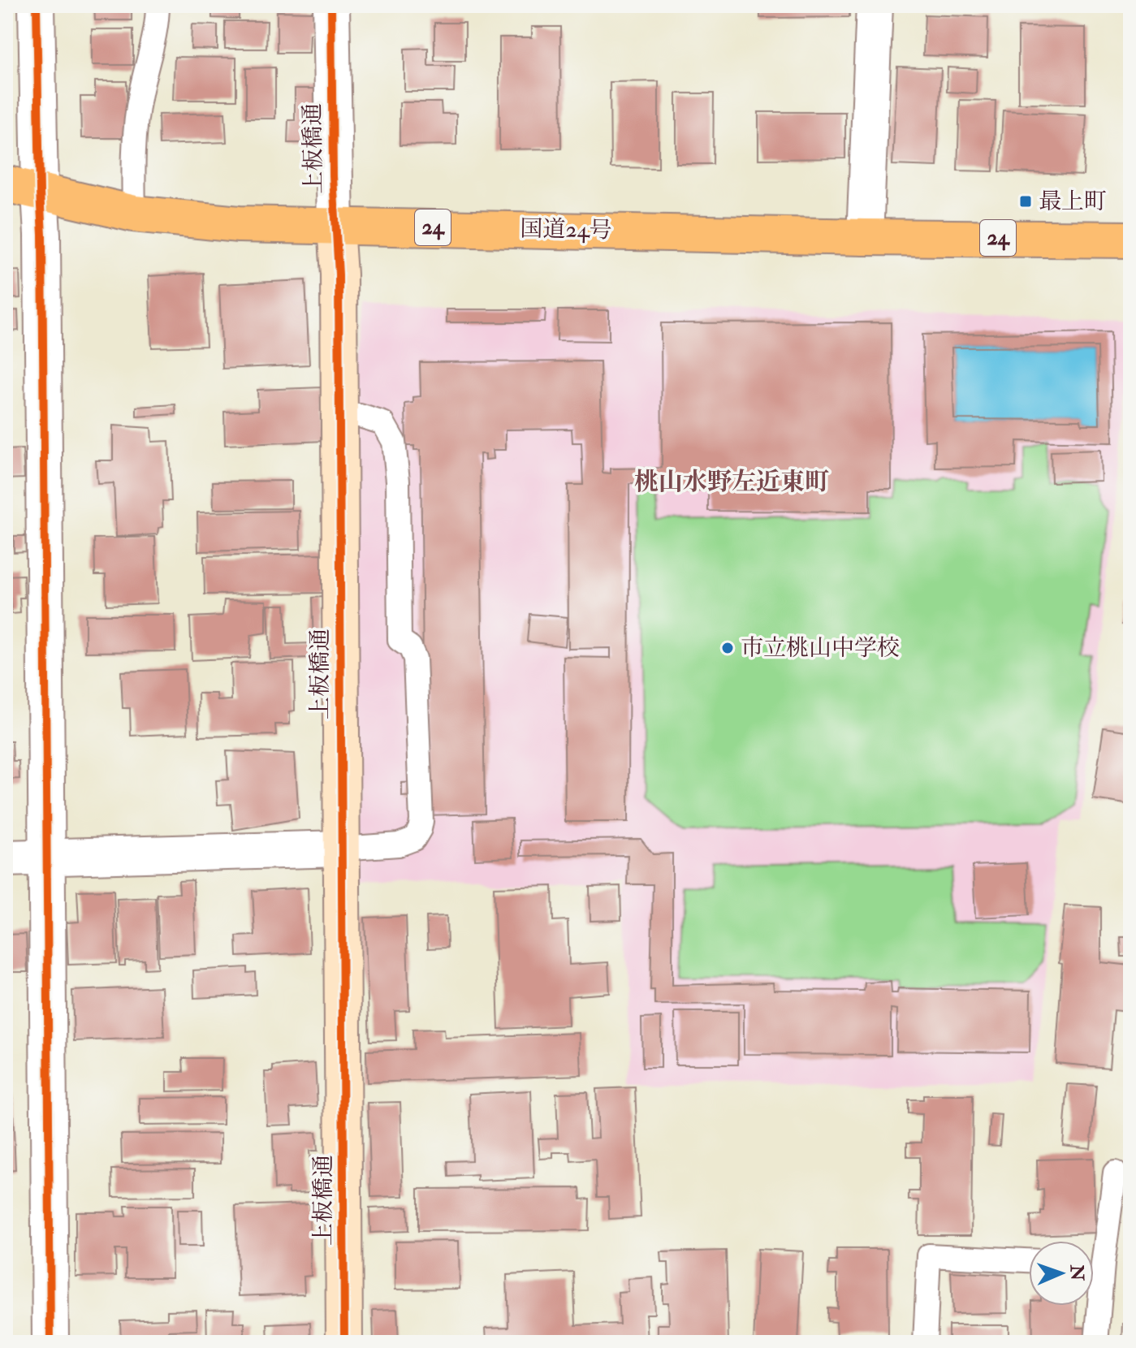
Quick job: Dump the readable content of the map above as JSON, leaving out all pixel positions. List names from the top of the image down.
{
  "streets": {
    "highway": ["24", "国道24号"],
    "street": ["上板橋通"]
  },
  "crossings": [
    ["上板橋通", "国道24号"]
  ],
  "districts": ["桃山水野左近東町"],
  "places": {
    "transit": ["最上町"],
    "other": ["市立桃山中学校"]
  },
  "north": "right"
}
